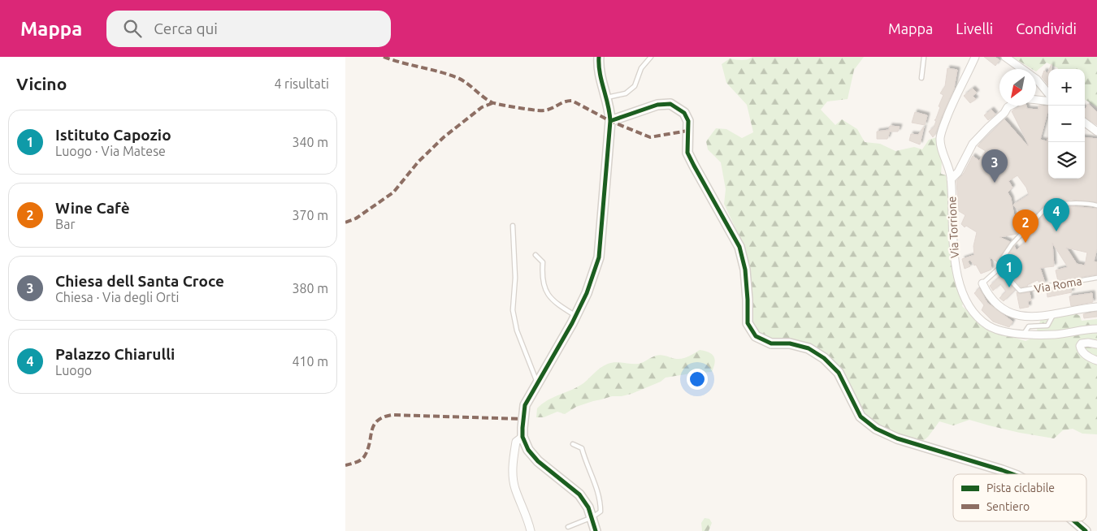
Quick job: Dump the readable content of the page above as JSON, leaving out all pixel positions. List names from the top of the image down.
{
  "streets": {
    "street": ["Via Torrione"],
    "lane": ["Via Roma"]
  },
  "legend": ["Pista ciclabile", "Sentiero"],
  "north": "bottom left",
  "page": {
    "header": "Mappa",
    "search": "Cerca qui",
    "nav": ["Mappa", "Livelli", "Condividi"],
    "heading": ["Vicino", "4 risultati"],
    "map_buttons": ["+", "−"],
    "list": [
      {
        "mark": "1",
        "name": "Istituto Capozio",
        "note": "Luogo · Via Matese",
        "value": "340 m"
      },
      {
        "mark": "2",
        "name": "Wine Cafè",
        "note": "Bar",
        "value": "370 m"
      },
      {
        "mark": "3",
        "name": "Chiesa dell Santa Croce",
        "note": "Chiesa · Via degli Orti",
        "value": "380 m"
      },
      {
        "mark": "4",
        "name": "Palazzo Chiarulli",
        "note": "Luogo",
        "value": "410 m"
      }
    ],
    "pins": [
      "3",
      "4",
      "2",
      "1"
    ]
  }
}
